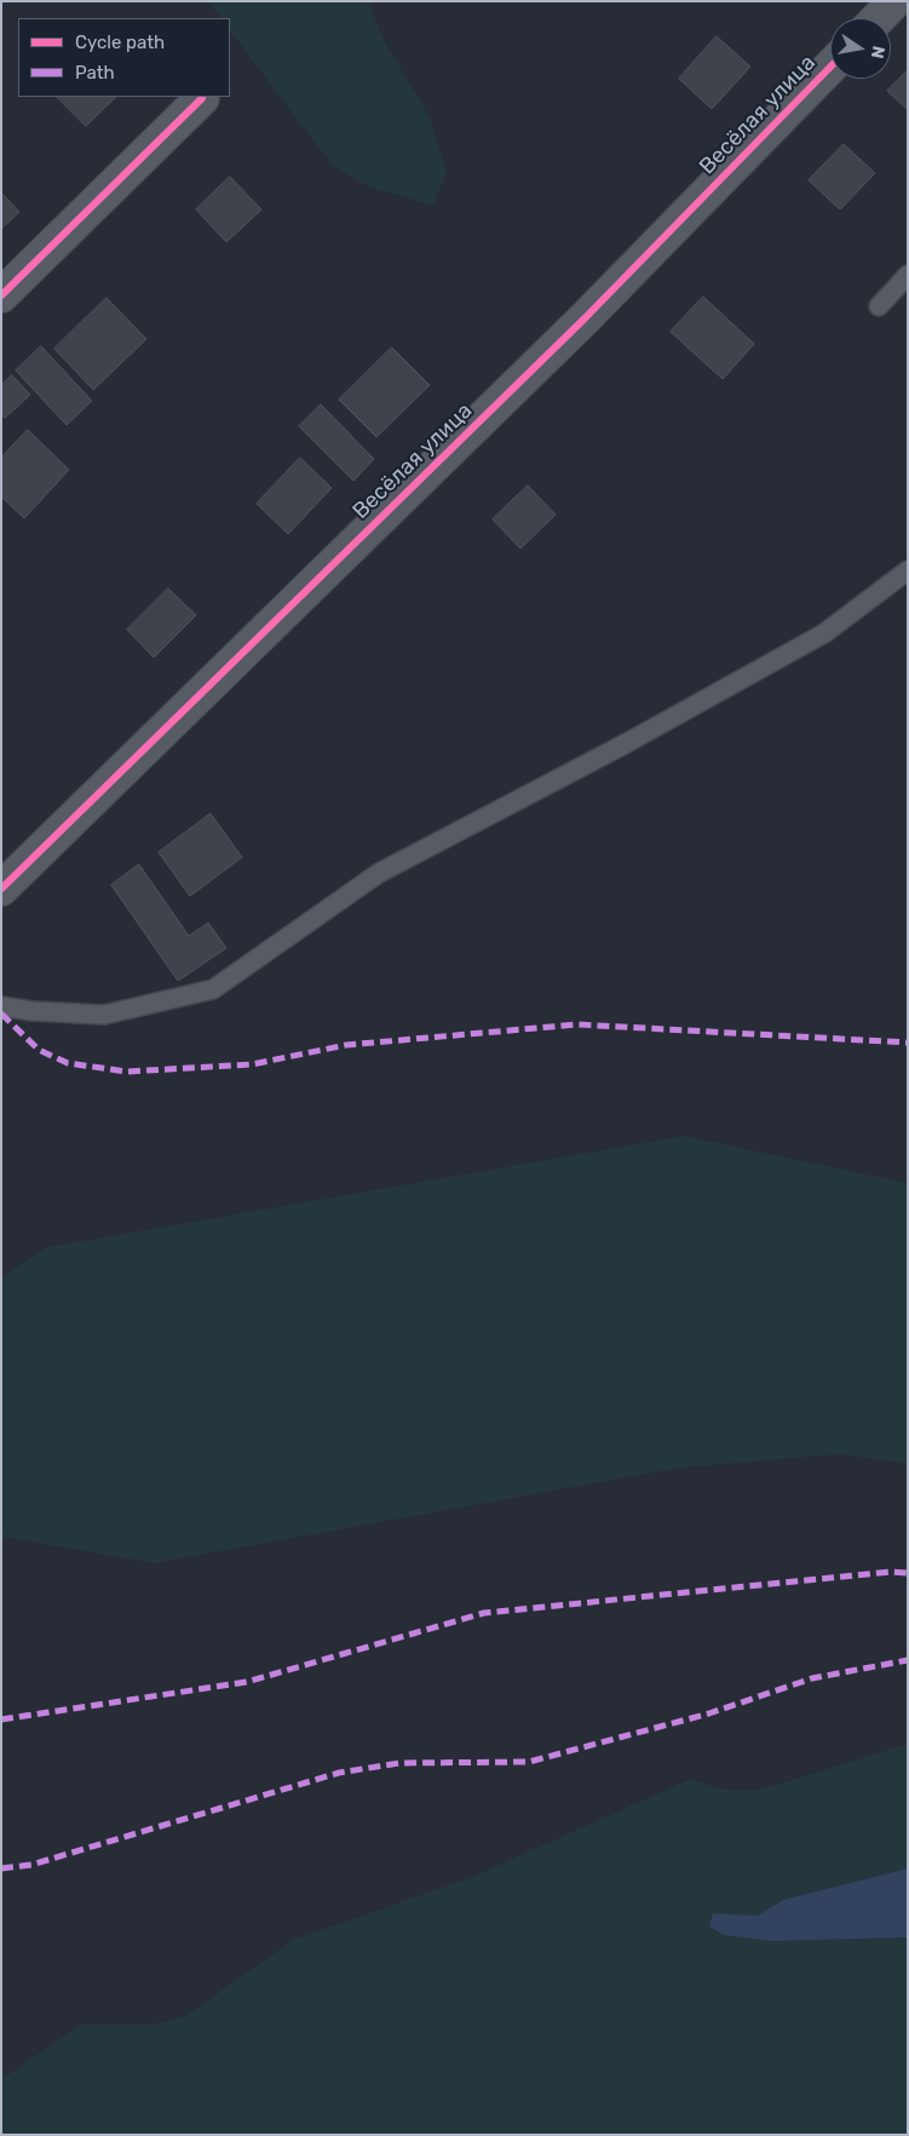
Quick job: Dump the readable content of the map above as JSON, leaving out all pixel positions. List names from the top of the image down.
{
  "streets": {
    "street": ["Весёлая улица"]
  },
  "legend": ["Cycle path", "Path"],
  "north": "right"
}
